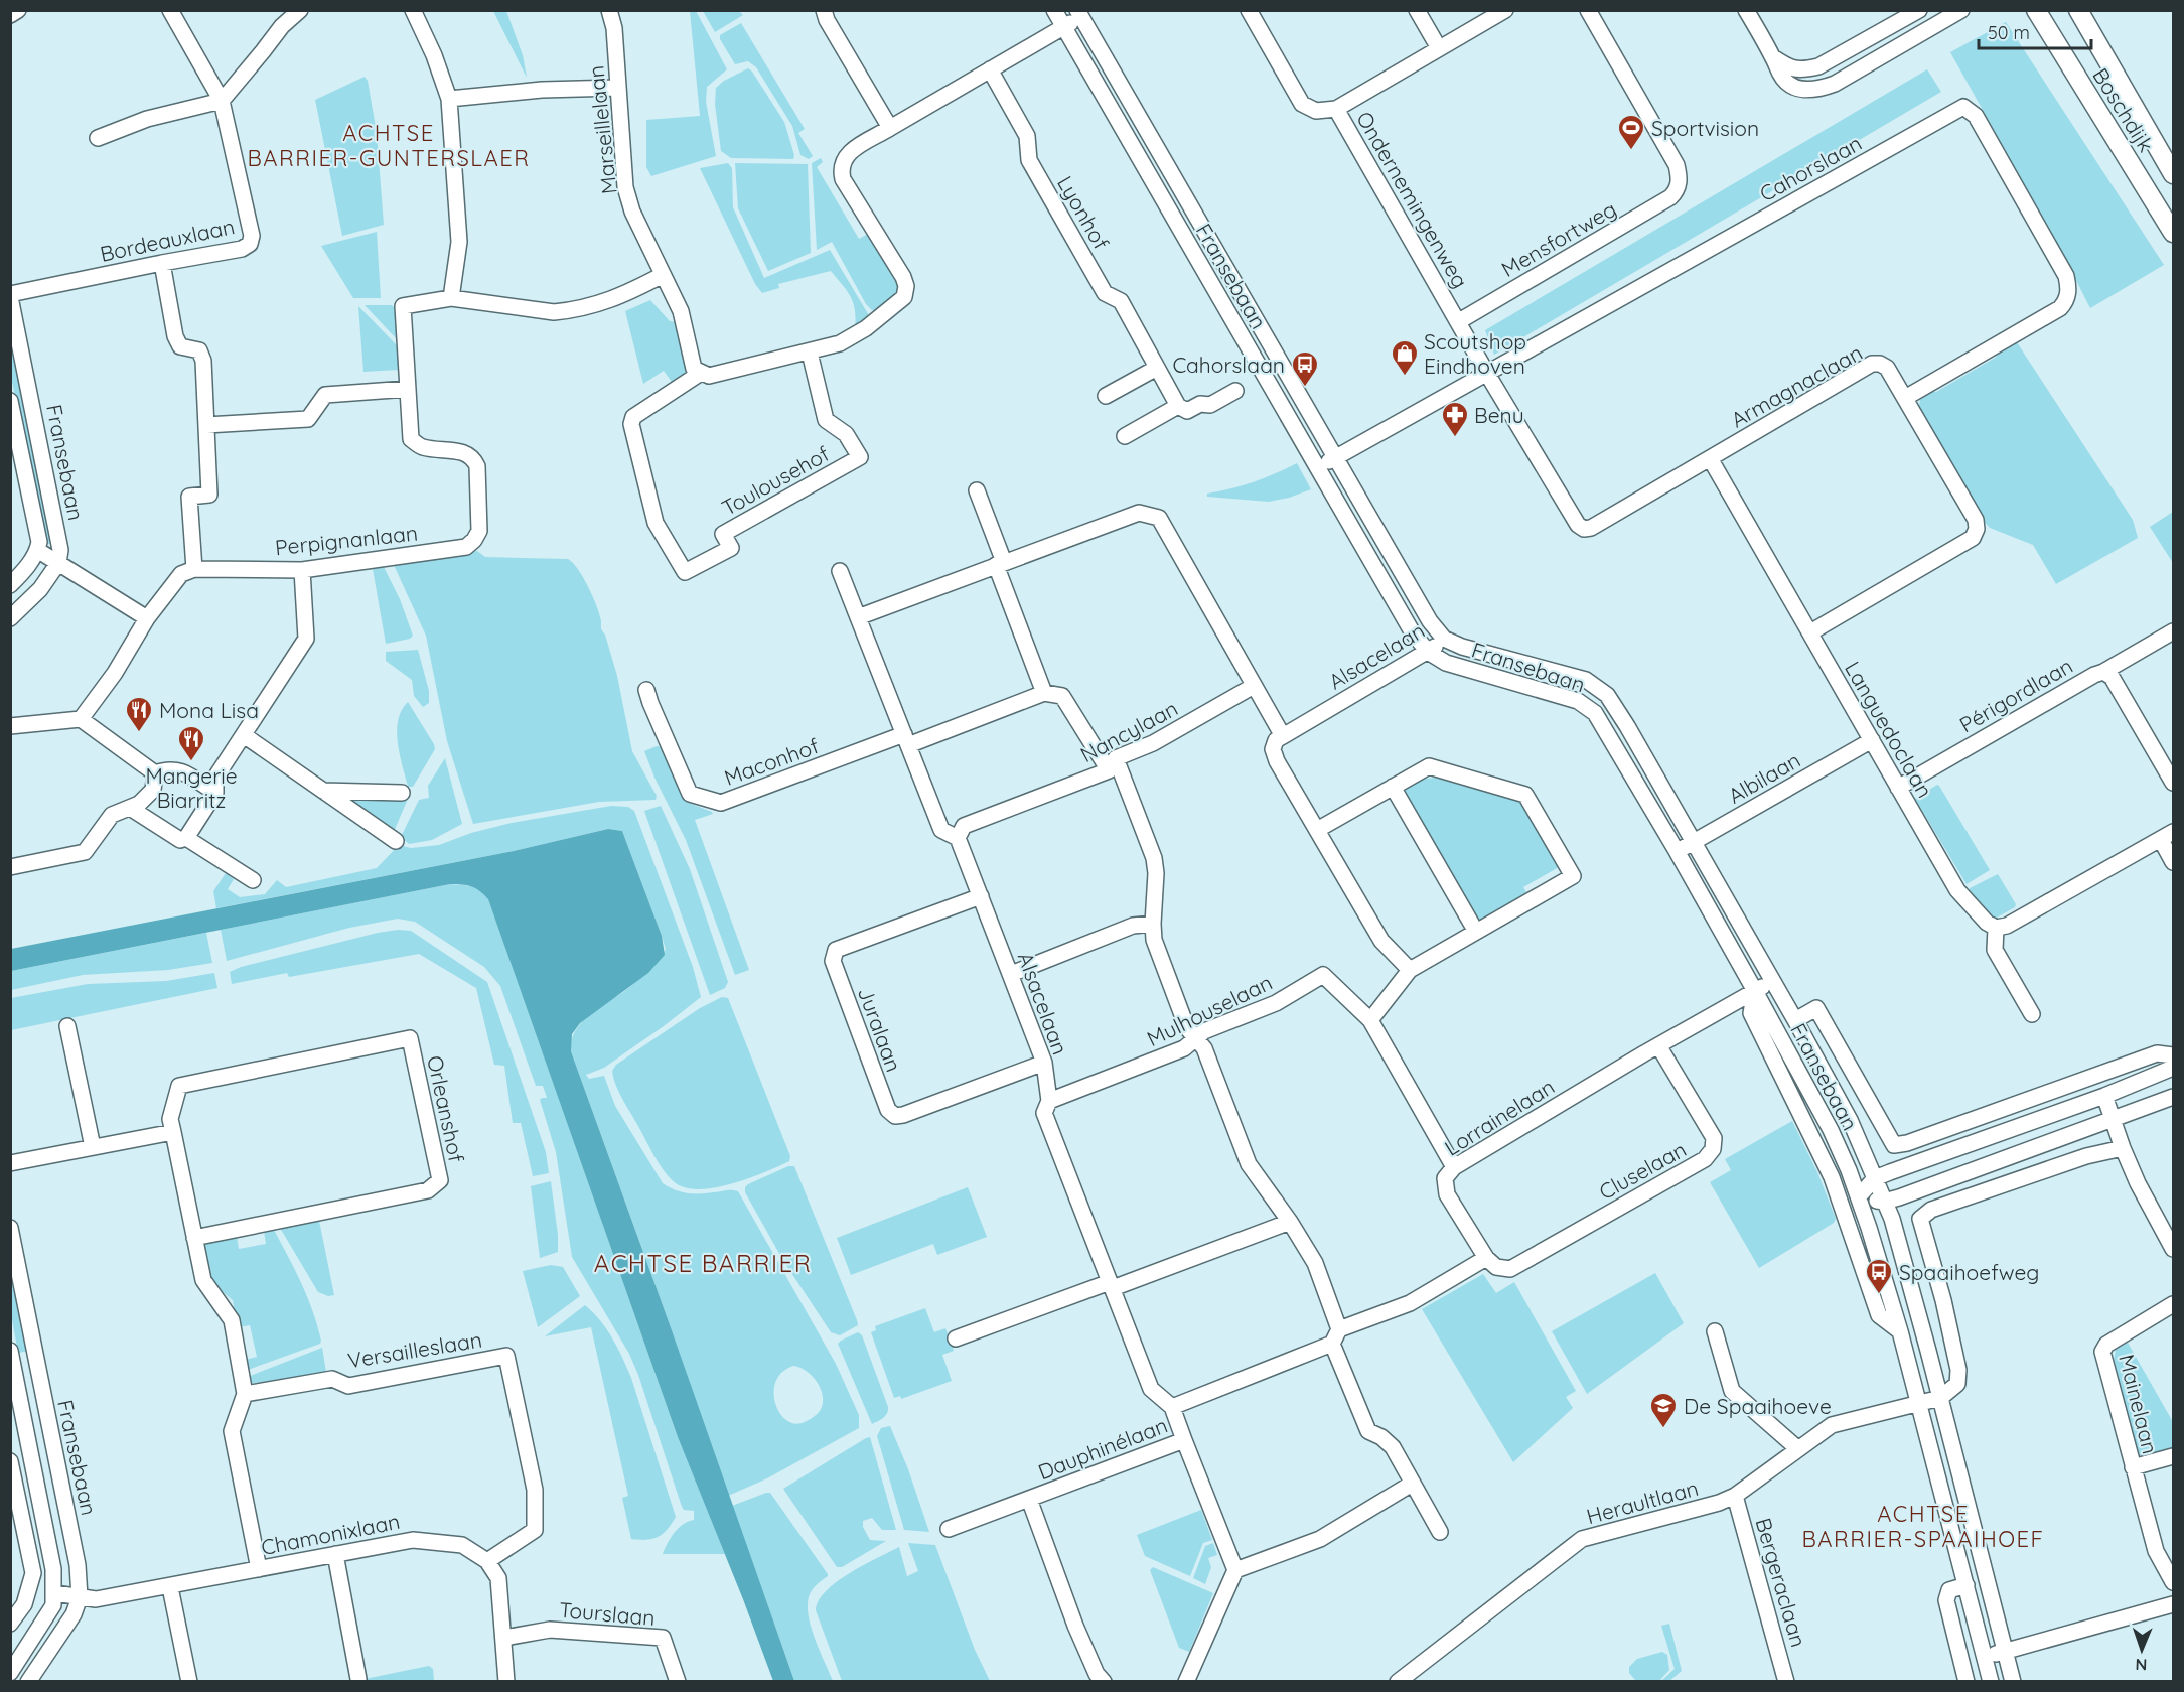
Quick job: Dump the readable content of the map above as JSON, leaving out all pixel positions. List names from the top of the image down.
{
  "streets": {
    "main road": ["Boschdijk"],
    "street": [
      "Marseillelaan",
      "Cahorslaan",
      "Ondernemingenweg",
      "Lyonhof",
      "Mensfortweg",
      "Bordeauxlaan",
      "Fransebaan",
      "Armagnaclaan",
      "Toulousehof",
      "Perpignanlaan",
      "Alsacelaan",
      "Périgordlaan",
      "Languedoclaan",
      "Nancylaan",
      "Maconhof",
      "Albilaan",
      "Mulhouselaan",
      "Juralaan",
      "Orleanshof",
      "Lorrainelaan",
      "Cluselaan",
      "Versailleslaan",
      "Mainelaan",
      "Dauphinélaan",
      "Heraultlaan",
      "Chamonixlaan",
      "Bergeraclaan",
      "Tourslaan"
    ]
  },
  "crossings": [
    ["Marseillelaan", "Toulousehof"],
    ["Cahorslaan", "Ondernemingenweg"],
    ["Cahorslaan", "Fransebaan"],
    ["Cahorslaan", "Armagnaclaan"],
    ["Ondernemingenweg", "Mensfortweg"],
    ["Ondernemingenweg", "Armagnaclaan"],
    ["Bordeauxlaan", "Fransebaan"],
    ["Fransebaan", "Alsacelaan"],
    ["Fransebaan", "Albilaan"],
    ["Fransebaan", "Lorrainelaan"],
    ["Fransebaan", "Heraultlaan"],
    ["Fransebaan", "Chamonixlaan"],
    ["Armagnaclaan", "Languedoclaan"],
    ["Alsacelaan", "Nancylaan"],
    ["Alsacelaan", "Maconhof"],
    ["Alsacelaan", "Mulhouselaan"],
    ["Alsacelaan", "Juralaan"],
    ["Alsacelaan", "Dauphinélaan"],
    ["Périgordlaan", "Languedoclaan"],
    ["Languedoclaan", "Albilaan"],
    ["Lorrainelaan", "Cluselaan"],
    ["Versailleslaan", "Chamonixlaan"],
    ["Heraultlaan", "Bergeraclaan"]
  ],
  "districts": ["ACHTSE BARRIER-GUNTERSLAER", "ACHTSE BARRIER", "ACHTSE BARRIER-SPAAIHOEF"],
  "places": {
    "sports": ["Sportvision"],
    "shop": ["Scoutshop Eindhoven"],
    "bus stop": ["Cahorslaan", "Spaaihoefweg"],
    "pharmacy": ["Benu"],
    "restaurant": ["Mona Lisa", "Mangerie Biarritz"],
    "school or university": ["De Spaaihoeve"]
  },
  "scale_bar": "50 m",
  "north": "bottom"
}
